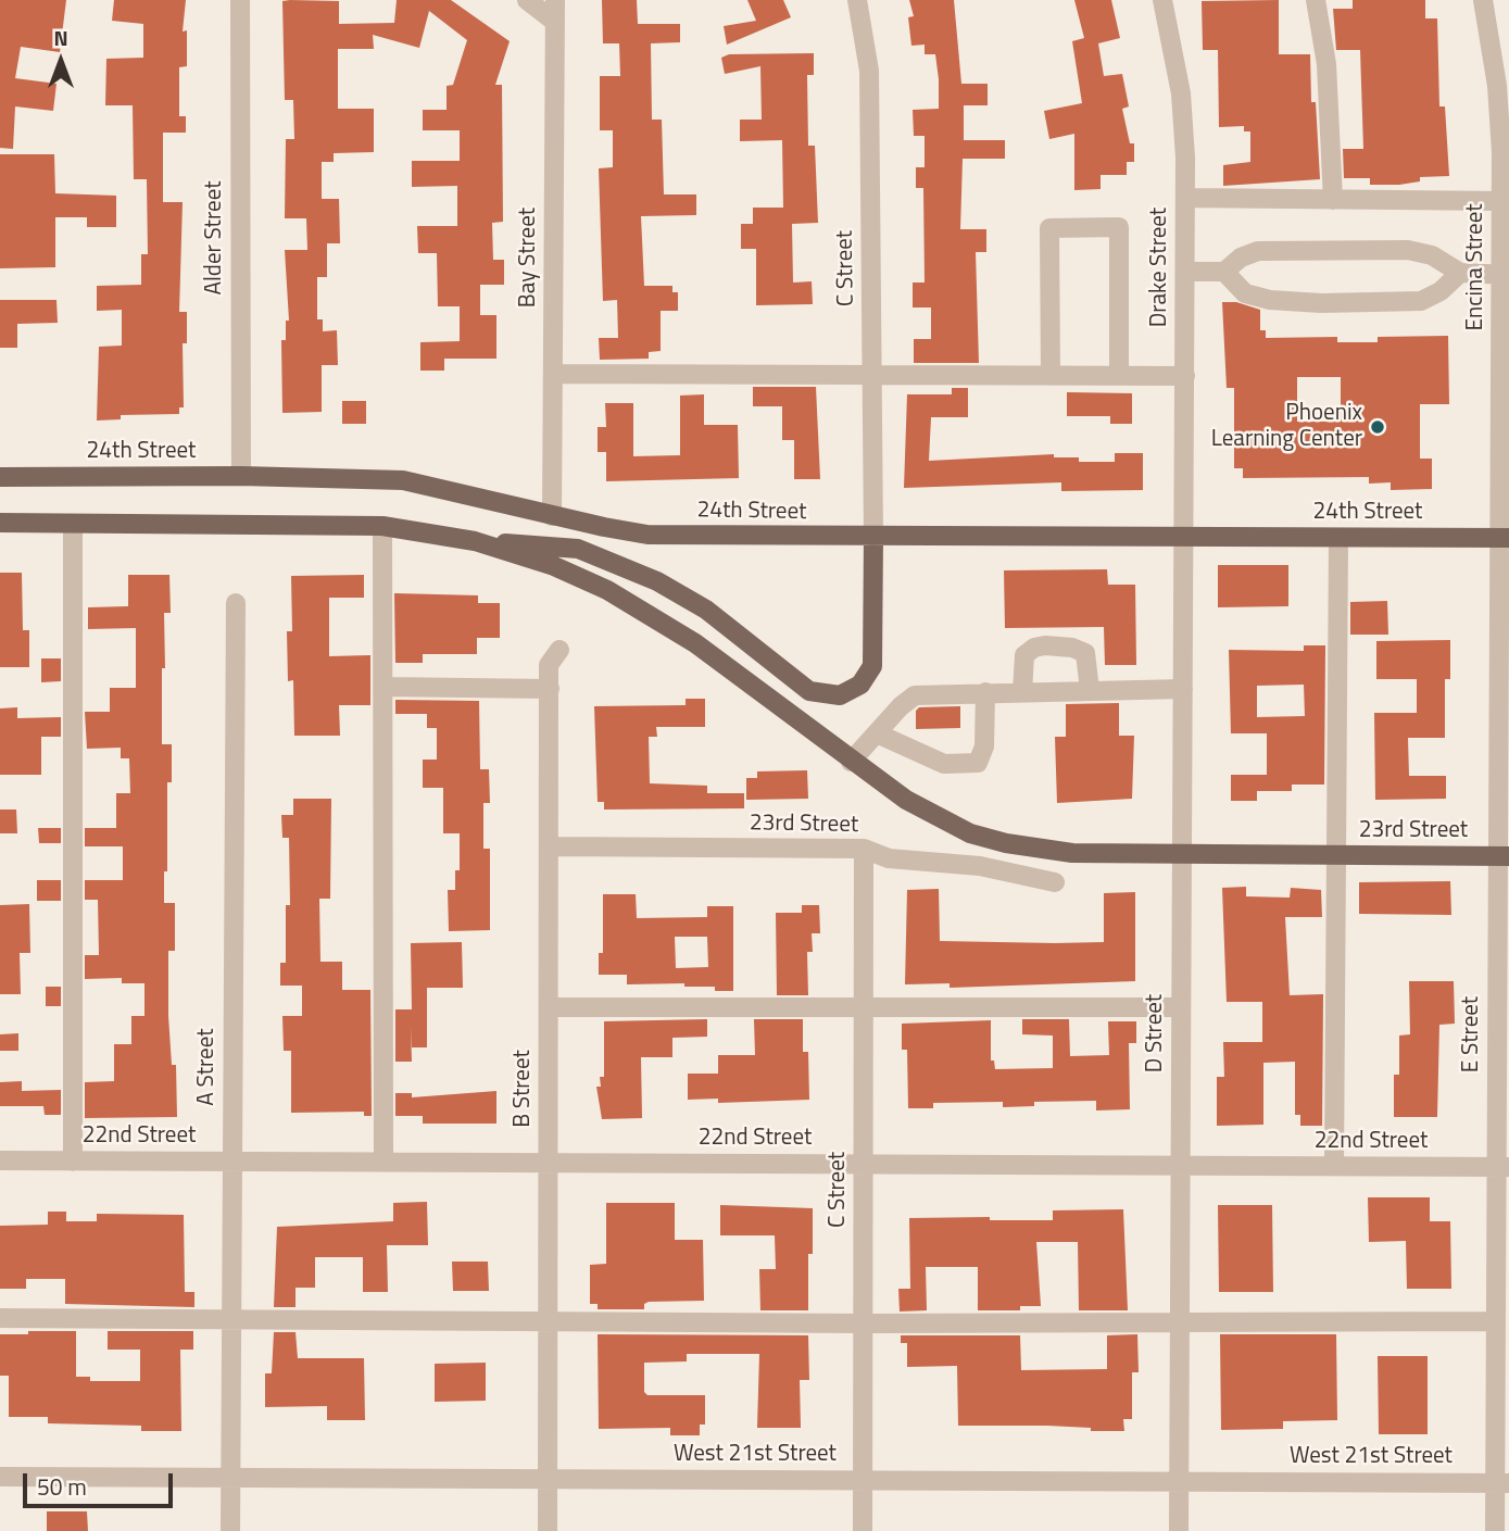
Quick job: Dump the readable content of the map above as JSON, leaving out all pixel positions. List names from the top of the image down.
{
  "streets": {
    "main road": ["24th Street", "23rd Street"],
    "street": [
      "Alder Street",
      "Bay Street",
      "Drake Street",
      "Encina Street",
      "C Street",
      "D Street",
      "E Street",
      "A Street",
      "B Street",
      "22nd Street",
      "West 21st Street"
    ]
  },
  "crossings": [
    ["Alder Street", "24th Street"],
    ["Bay Street", "24th Street"],
    ["Drake Street", "24th Street"],
    ["Drake Street", "D Street"],
    ["Encina Street", "24th Street"],
    ["Encina Street", "E Street"],
    ["C Street", "24th Street"],
    ["C Street", "23rd Street"],
    ["C Street", "22nd Street"],
    ["C Street", "West 21st Street"],
    ["24th Street", "D Street"],
    ["24th Street", "E Street"],
    ["23rd Street", "D Street"],
    ["23rd Street", "E Street"],
    ["23rd Street", "B Street"],
    ["D Street", "22nd Street"],
    ["D Street", "West 21st Street"],
    ["E Street", "22nd Street"],
    ["E Street", "West 21st Street"],
    ["A Street", "22nd Street"],
    ["A Street", "West 21st Street"],
    ["B Street", "22nd Street"],
    ["B Street", "West 21st Street"]
  ],
  "places": ["Phoenix Learning Center"],
  "scale_bar": "50 m",
  "north": "top"
}
